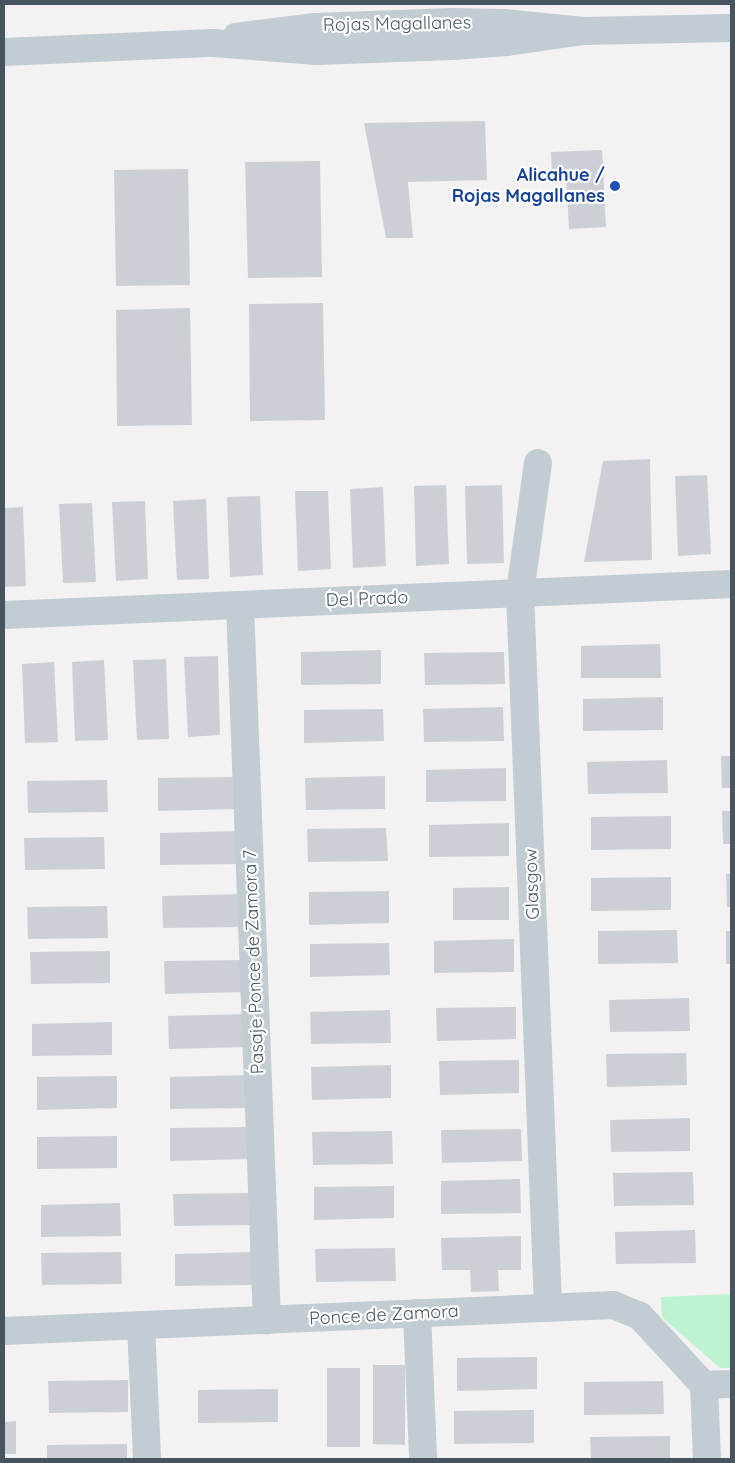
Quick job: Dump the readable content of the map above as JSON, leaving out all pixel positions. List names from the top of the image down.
{
  "streets": {
    "street": [
      "Rojas Magallanes",
      "Del Prado",
      "Glasgow",
      "Pasaje Ponce de Zamora 7",
      "Ponce de Zamora"
    ]
  },
  "crossings": [
    ["Del Prado", "Glasgow"],
    ["Del Prado", "Pasaje Ponce de Zamora 7"],
    ["Glasgow", "Ponce de Zamora"],
    ["Pasaje Ponce de Zamora 7", "Ponce de Zamora"]
  ],
  "places": ["Alicahue / Rojas Magallanes"]
}
